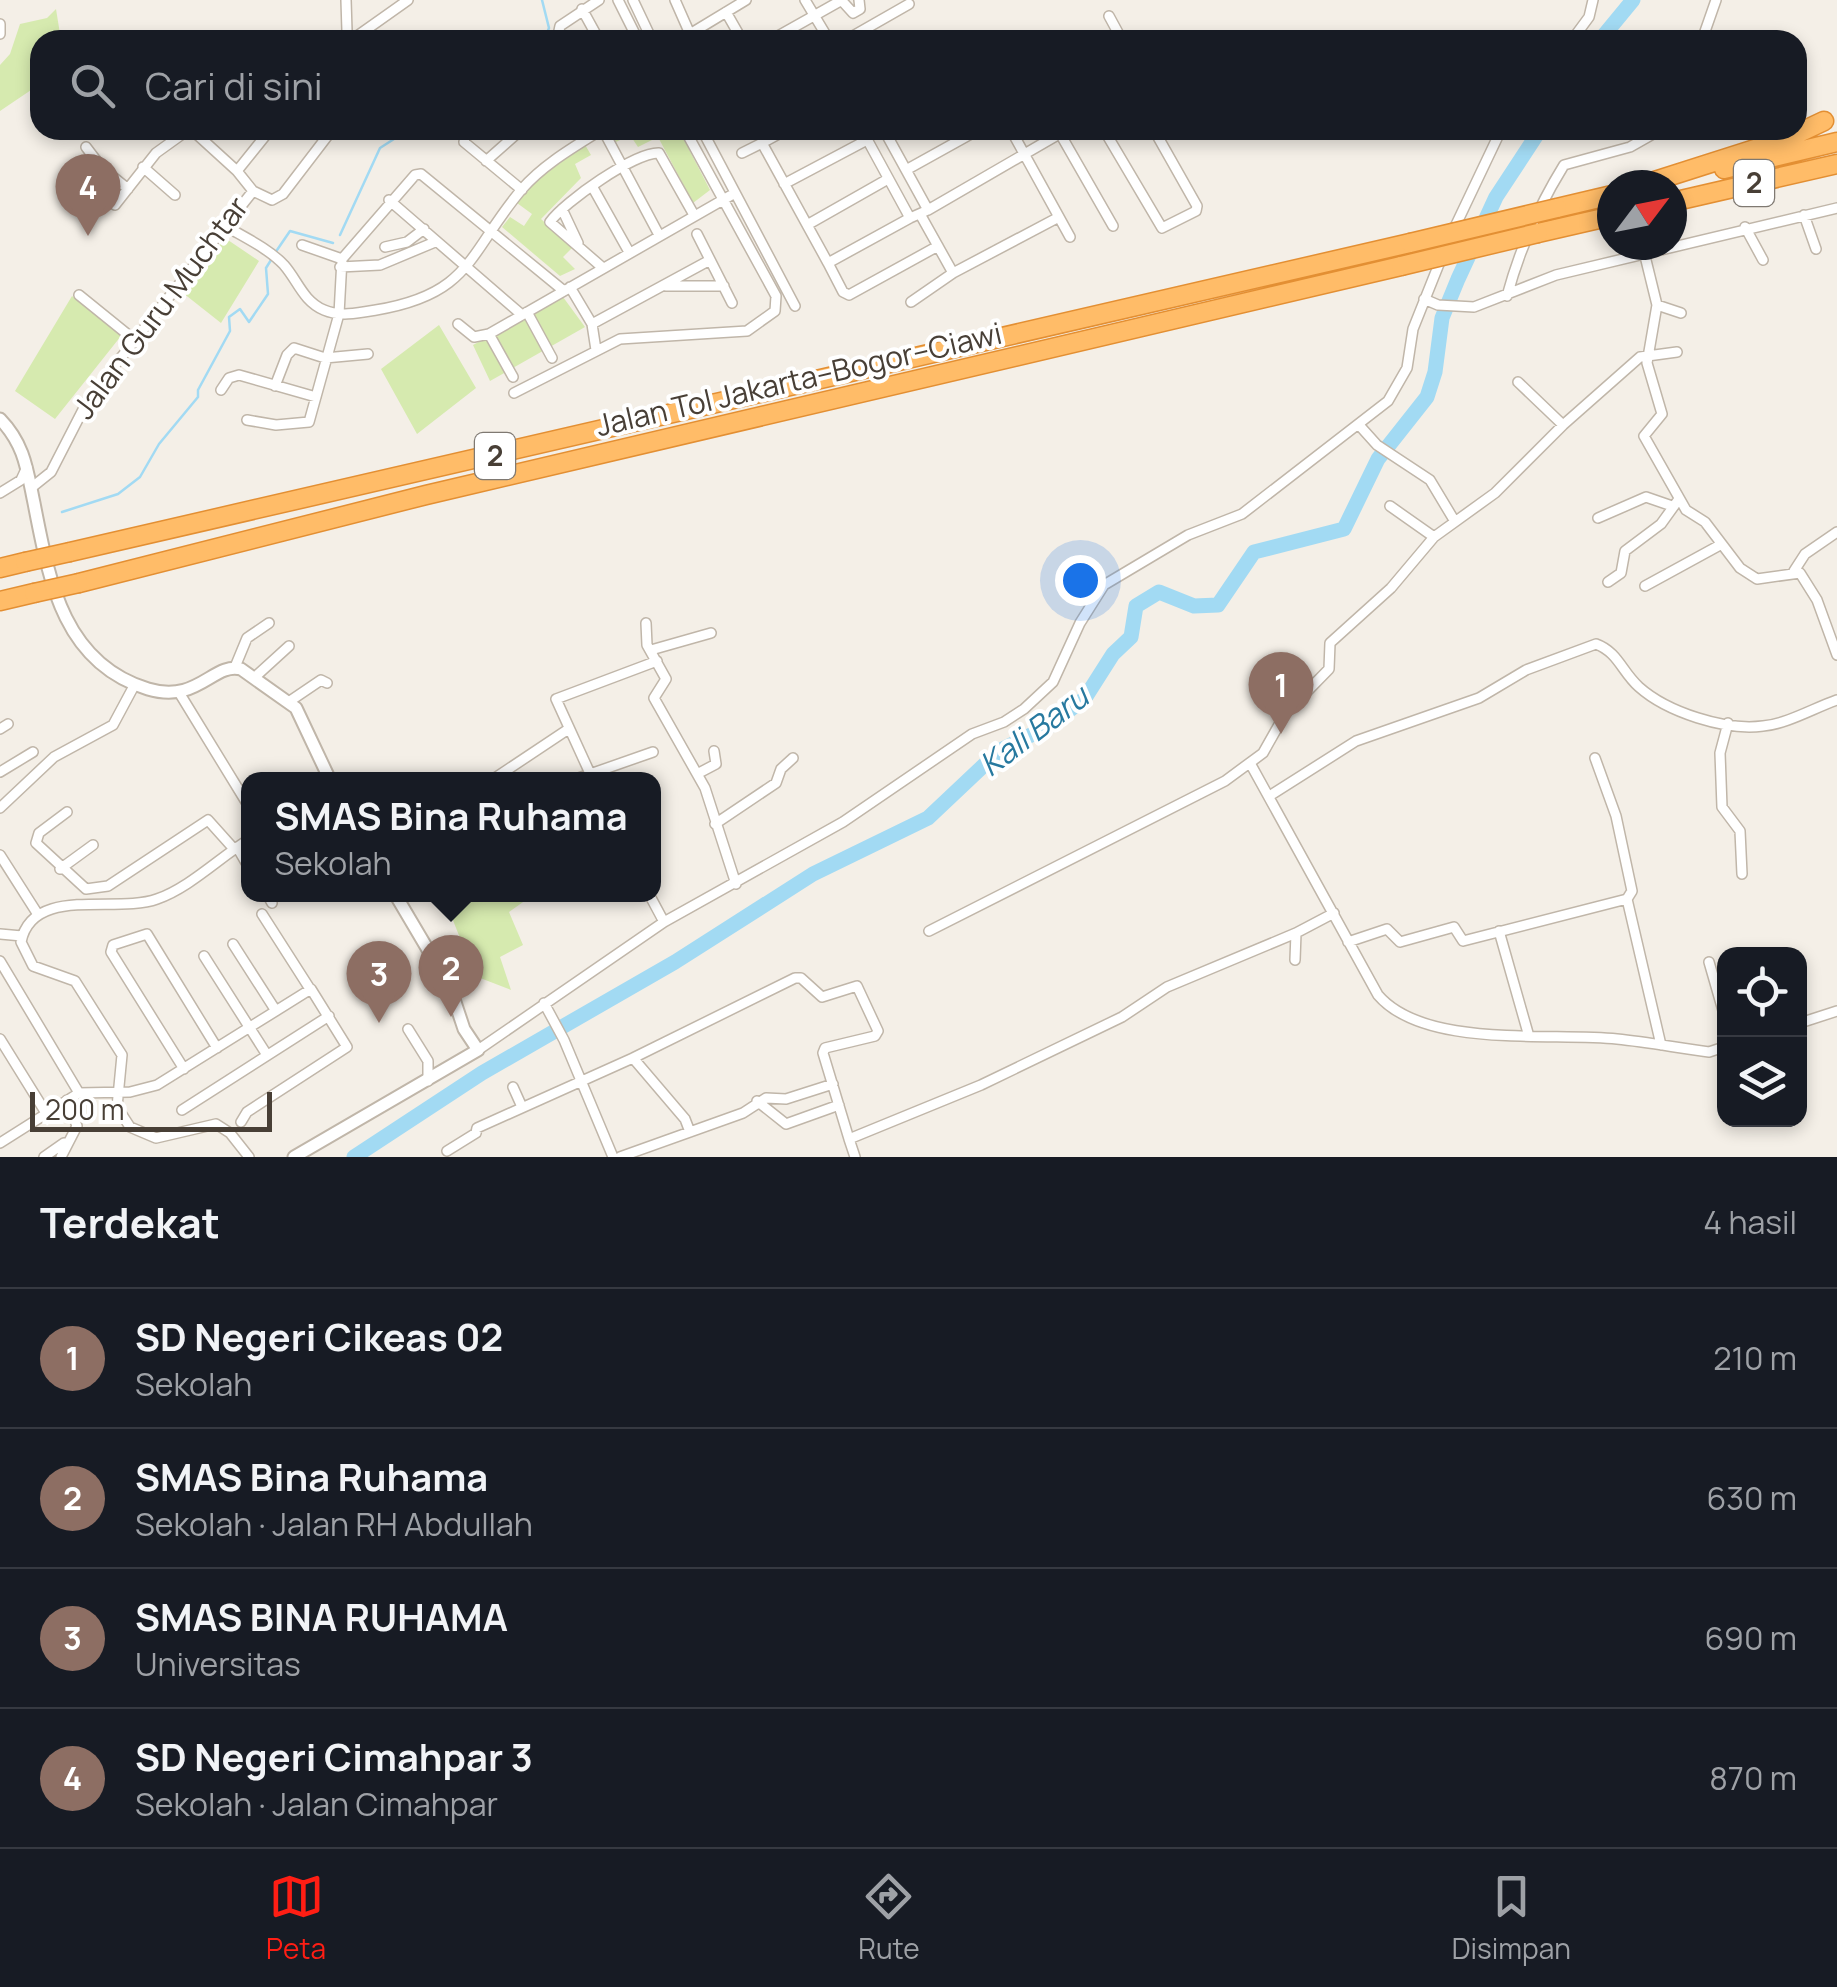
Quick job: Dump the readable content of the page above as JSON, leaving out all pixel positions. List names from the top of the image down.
{
  "streets": {
    "highway": ["2", "Jalan Tol Jakarta–Bogor–Ciawi"],
    "street": ["Jalan Guru Muchtar"]
  },
  "water": ["Kali Baru"],
  "scale_bar": "200 m",
  "north": "top right",
  "page": {
    "search": "Cari di sini",
    "pins": [
      "4",
      "1",
      "2",
      "3"
    ],
    "popup": ["SMAS Bina Ruhama", "Sekolah"],
    "scale": "200 m",
    "heading": ["Terdekat", "4 hasil"],
    "list": [
      {
        "mark": "1",
        "name": "SD Negeri Cikeas 02",
        "note": "Sekolah",
        "value": "210 m"
      },
      {
        "mark": "2",
        "name": "SMAS Bina Ruhama",
        "note": "Sekolah · Jalan RH Abdullah",
        "value": "630 m"
      },
      {
        "mark": "3",
        "name": "SMAS BINA RUHAMA",
        "note": "Universitas",
        "value": "690 m"
      },
      {
        "mark": "4",
        "name": "SD Negeri Cimahpar 3",
        "note": "Sekolah · Jalan Cimahpar",
        "value": "870 m"
      }
    ],
    "nav": ["Peta", "Rute", "Disimpan"]
  }
}
